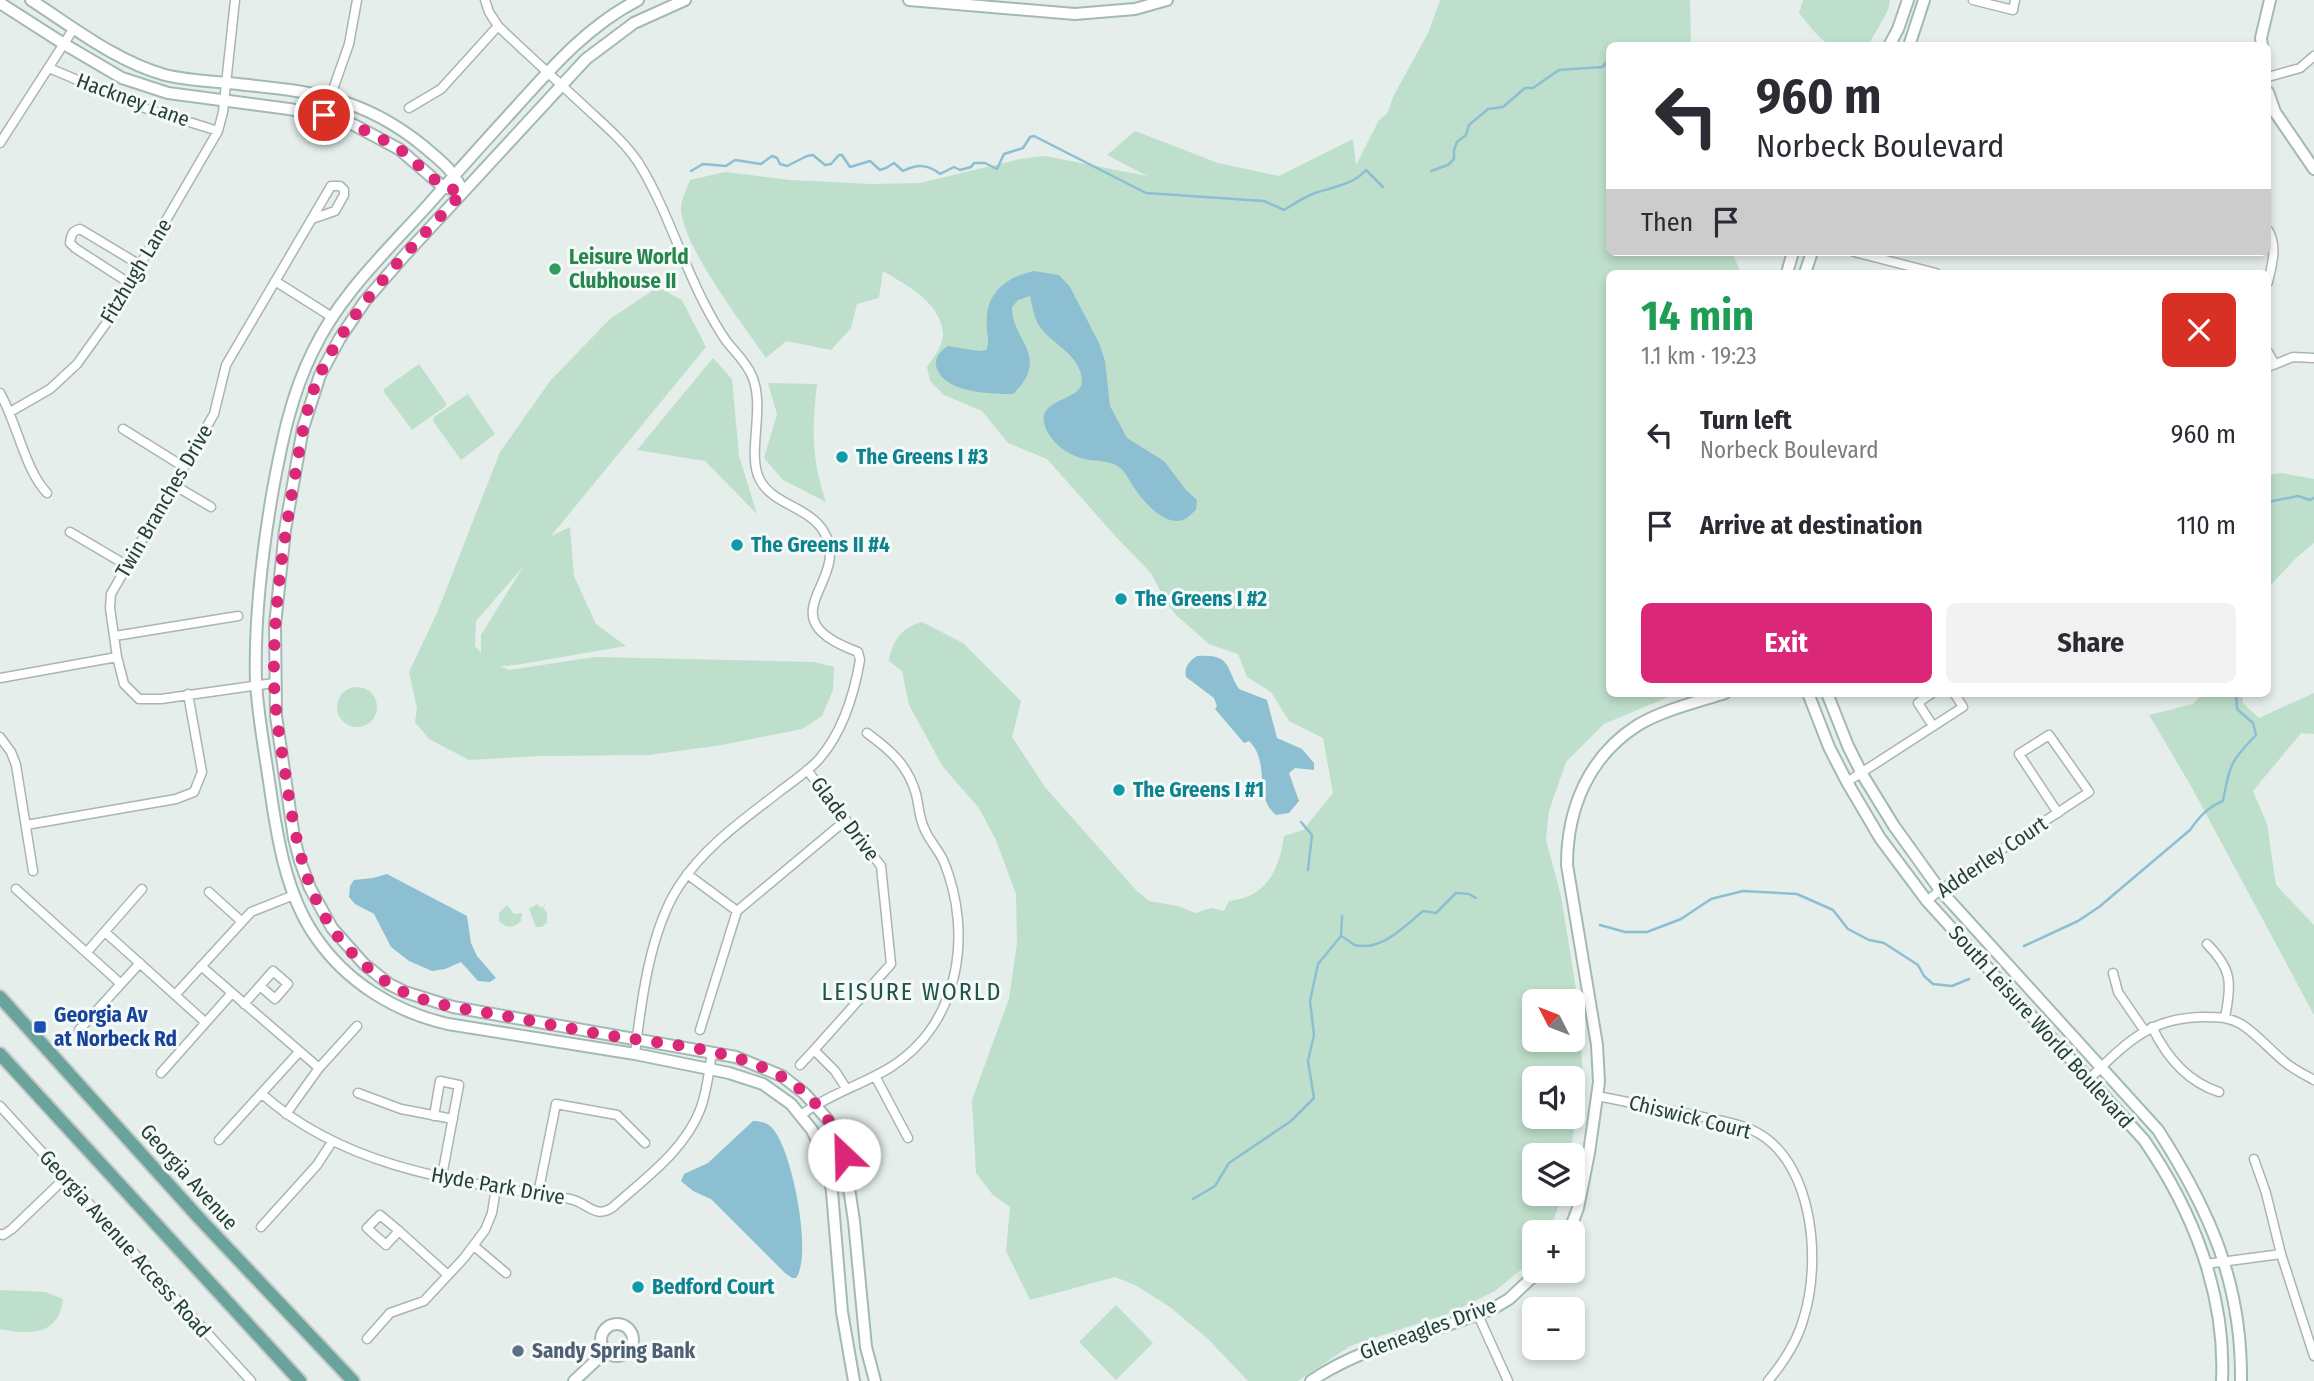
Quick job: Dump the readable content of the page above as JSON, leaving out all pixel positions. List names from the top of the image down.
{
  "streets": {
    "main road": ["Georgia Avenue"],
    "street": [
      "Hackney Lane",
      "Fitzhugh Lane",
      "Twin Branches Drive",
      "Glade Drive",
      "Adderley Court",
      "South Leisure World Boulevard",
      "Chiswick Court",
      "Hyde Park Drive",
      "Georgia Avenue Access Road",
      "Gleneagles Drive"
    ]
  },
  "crossings": [
    ["Hackney Lane", "Fitzhugh Lane"],
    ["Adderley Court", "South Leisure World Boulevard"]
  ],
  "districts": ["LEISURE WORLD"],
  "places": {
    "other": [
      "Leisure World Clubhouse II",
      "The Greens I #3",
      "The Greens II #4",
      "The Greens I #2",
      "The Greens I #1",
      "Bedford Court",
      "Sandy Spring Bank"
    ],
    "transit": ["Georgia Av at Norbeck Rd"]
  },
  "north": "top left",
  "page": {
    "turn": ["960 m", "Norbeck Boulevard"],
    "then": "Then",
    "heading": ["14 min", "1.1 km · 19:23"],
    "list": [
      {
        "name": "Turn left",
        "note": "Norbeck Boulevard",
        "value": "960 m"
      },
      {
        "name": "Arrive at destination",
        "value": "110 m"
      }
    ],
    "buttons": ["Exit", "Share"],
    "map_buttons": ["+", "−"]
  }
}
